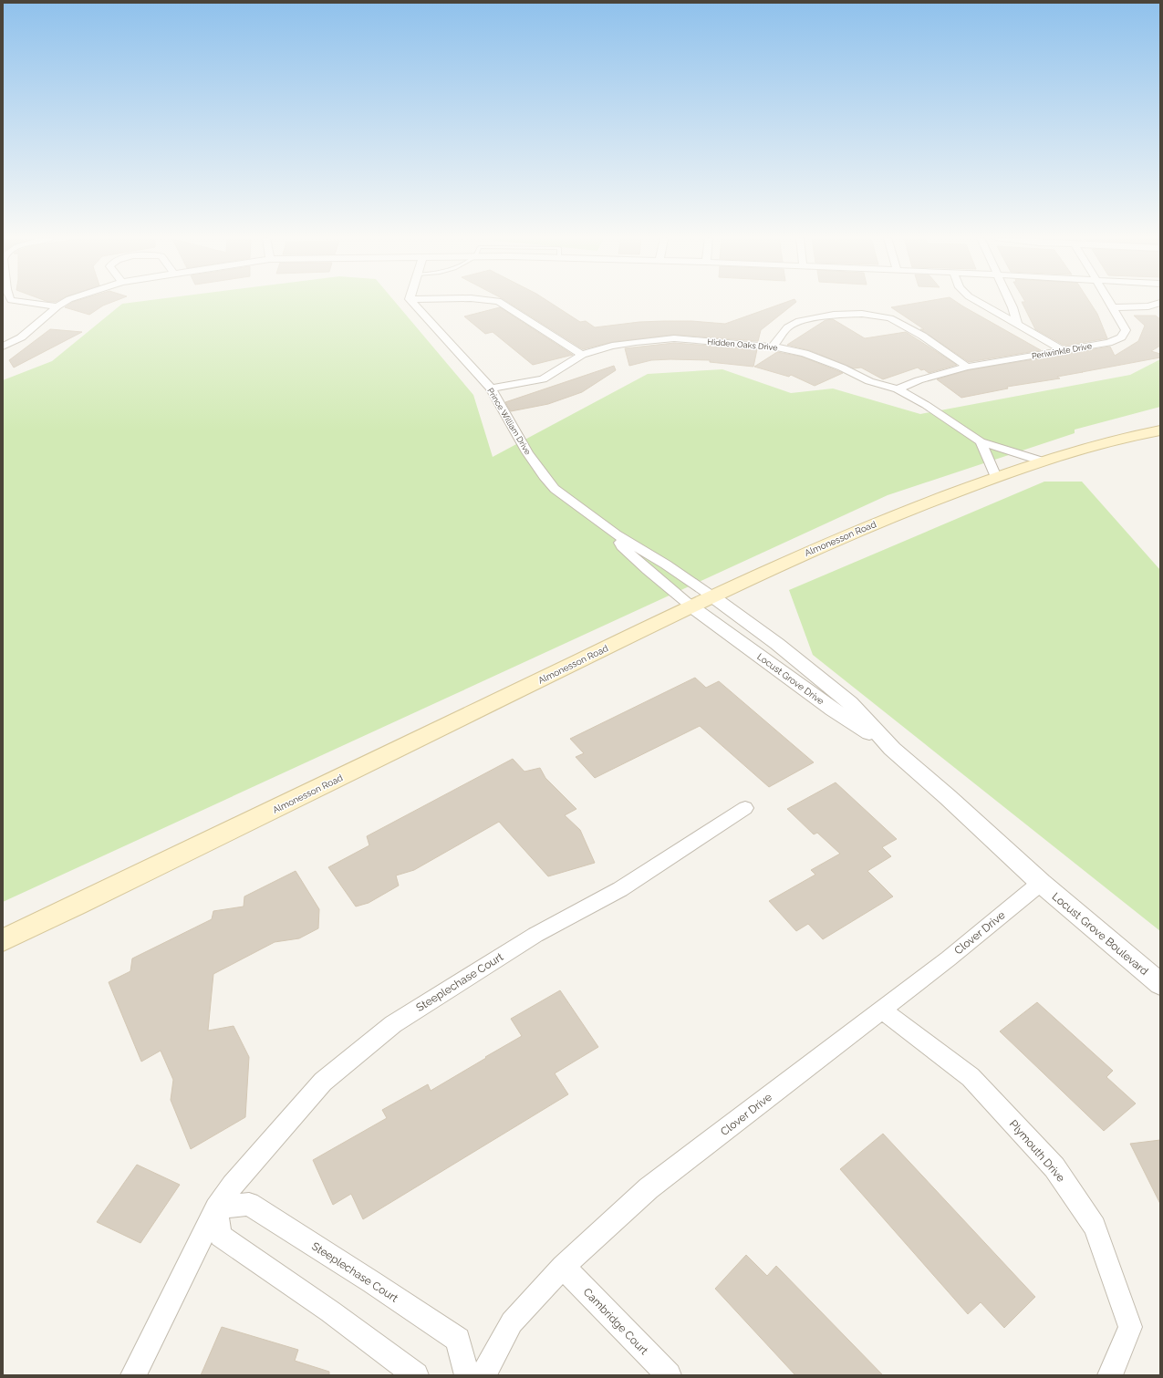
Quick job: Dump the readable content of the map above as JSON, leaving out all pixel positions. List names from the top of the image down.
{
  "streets": {
    "main road": ["Almonesson Road"],
    "street": [
      "Hidden Oaks Drive",
      "Periwinkle Drive",
      "Prince William Drive",
      "Locust Grove Drive",
      "Clover Drive",
      "Locust Grove Boulevard",
      "Steeplechase Court",
      "Plymouth Drive",
      "Cambridge Court"
    ]
  },
  "crossings": [
    ["Hidden Oaks Drive", "Periwinkle Drive"],
    ["Hidden Oaks Drive", "Prince William Drive"],
    ["Hidden Oaks Drive", "Almonesson Road"],
    ["Prince William Drive", "Almonesson Road"],
    ["Prince William Drive", "Locust Grove Drive"],
    ["Almonesson Road", "Locust Grove Drive"],
    ["Locust Grove Drive", "Clover Drive"],
    ["Locust Grove Drive", "Locust Grove Boulevard"],
    ["Clover Drive", "Locust Grove Boulevard"],
    ["Clover Drive", "Plymouth Drive"],
    ["Clover Drive", "Cambridge Court"]
  ]
}
